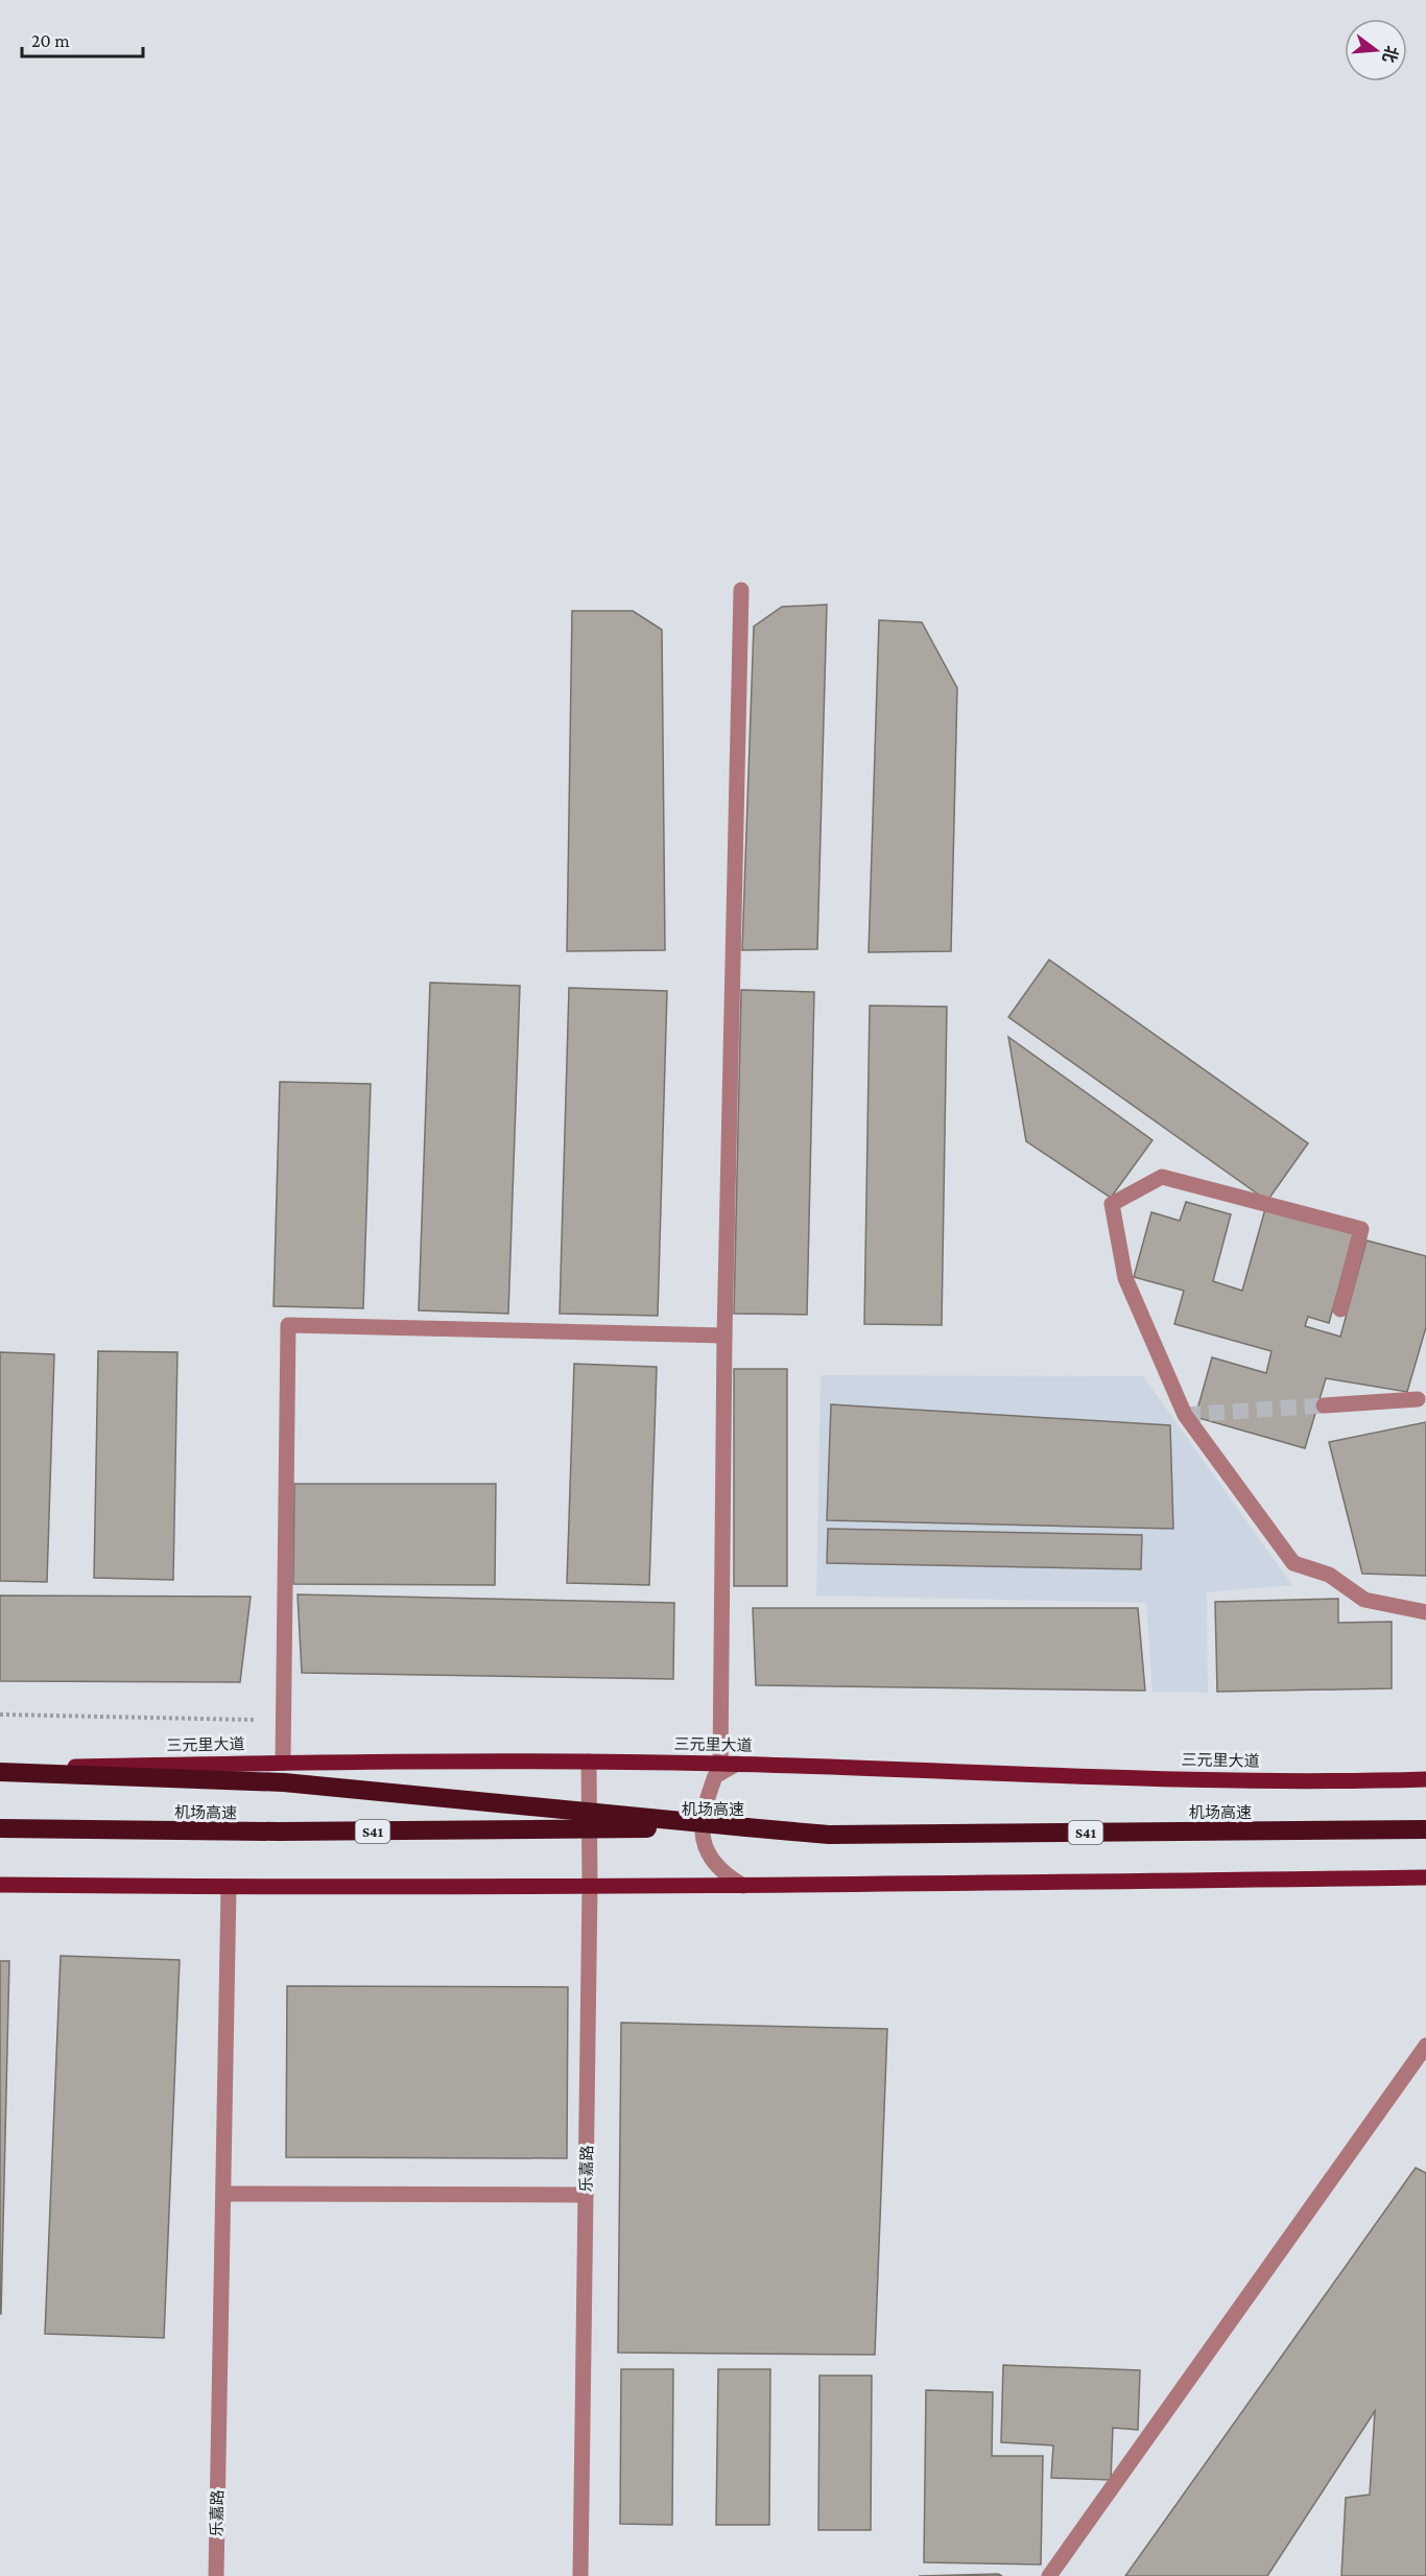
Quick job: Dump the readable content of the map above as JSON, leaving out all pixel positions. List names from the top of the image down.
{
  "streets": {
    "highway": ["机场高速", "S41"],
    "main road": ["三元里大道"],
    "street": ["乐嘉路"]
  },
  "crossings": [
    ["三元里大道", "乐嘉路"]
  ],
  "scale_bar": "20 m",
  "north": "right"
}
